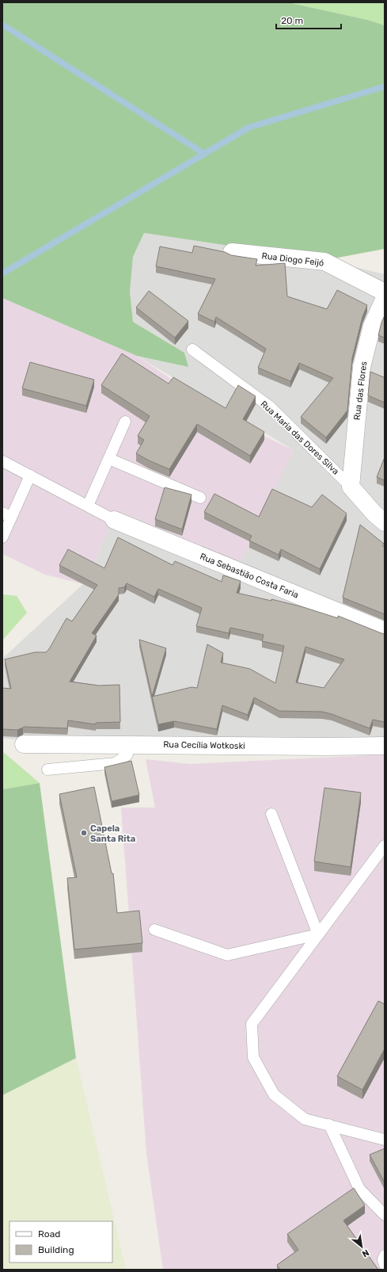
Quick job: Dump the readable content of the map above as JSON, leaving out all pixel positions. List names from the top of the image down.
{
  "streets": {
    "street": [
      "Rua Diogo Feijó",
      "Rua das Flores",
      "Rua Maria das Dores Silva",
      "Rua Sebastião Costa Faria",
      "Rua Cecília Wotkoski"
    ]
  },
  "crossings": [
    ["Rua das Flores", "Rua Maria das Dores Silva"]
  ],
  "places": ["Capela Santa Rita"],
  "legend": ["Road", "Building"],
  "scale_bar": "20 m",
  "north": "bottom right"
}
